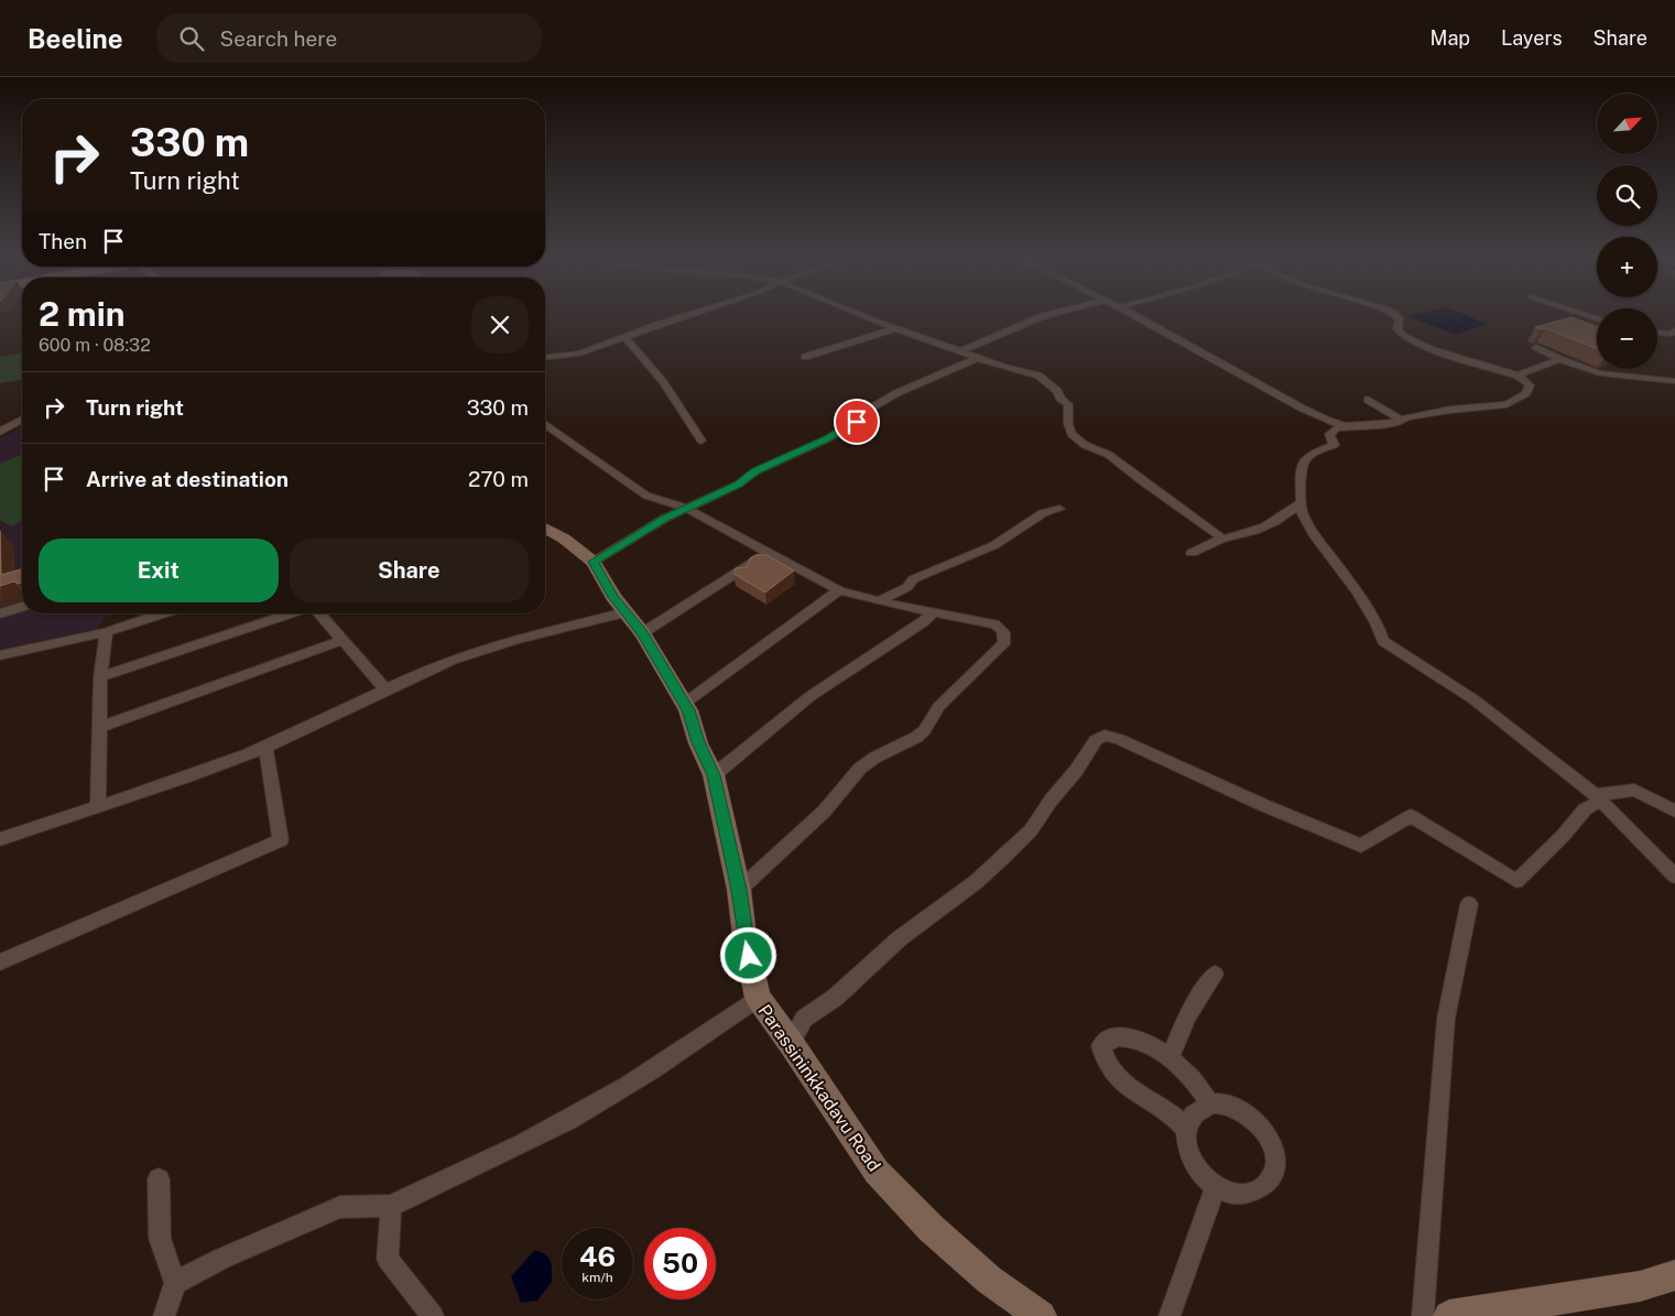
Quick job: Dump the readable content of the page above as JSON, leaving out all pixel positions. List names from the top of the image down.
{
  "streets": {
    "main road": ["Parassininkkadavu Road"]
  },
  "north": "top right",
  "page": {
    "header": "Beeline",
    "search": "Search here",
    "nav": ["Map", "Layers", "Share"],
    "map_buttons": ["+", "−"],
    "turn": ["330 m", "Turn right"],
    "then": "Then",
    "heading": ["2 min", "600 m · 08:32"],
    "list": [
      {
        "name": "Turn right",
        "value": "330 m"
      },
      {
        "name": "Arrive at destination",
        "value": "270 m"
      }
    ],
    "buttons": ["Exit", "Share"],
    "speed": "46 km/h",
    "limit": "50"
  }
}
